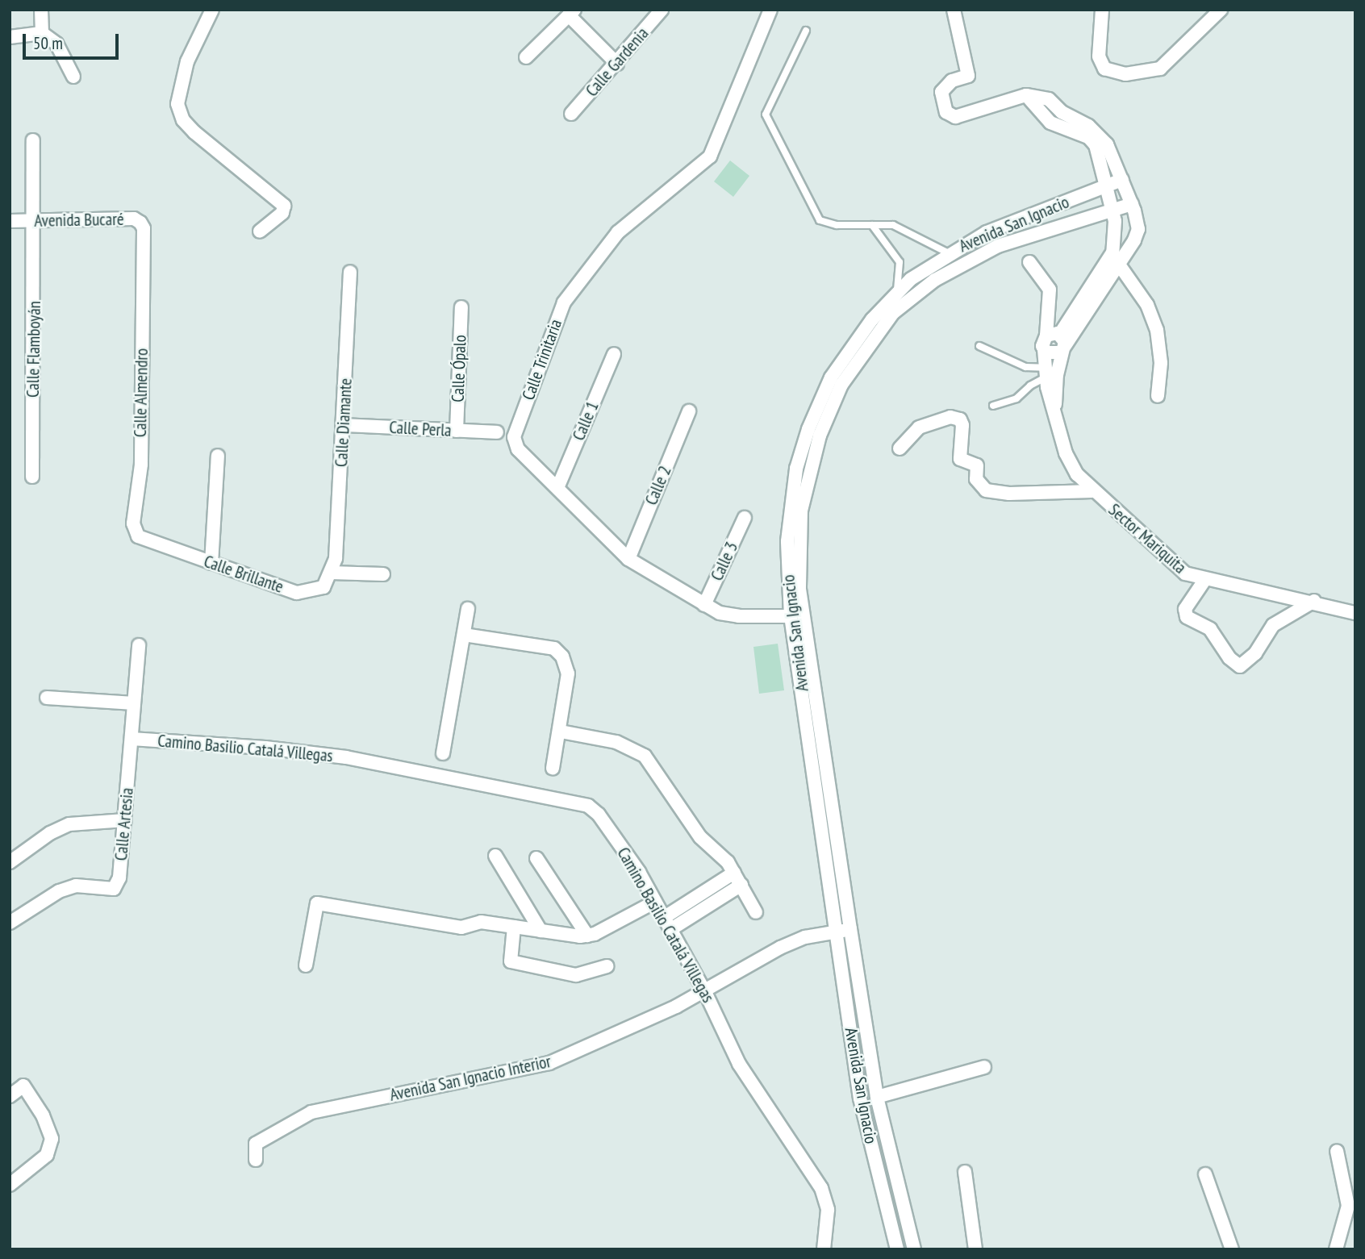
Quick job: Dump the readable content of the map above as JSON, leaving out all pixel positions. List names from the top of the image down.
{
  "streets": {
    "street": [
      "Calle Gardenia",
      "Avenida Bucaré",
      "Avenida San Ignacio",
      "Calle Flamboyán",
      "Calle Trinitaria",
      "Calle Ópalo",
      "Calle Almendro",
      "Calle 1",
      "Calle Diamante",
      "Calle Perla",
      "Calle 2",
      "Sector Mariquita",
      "Calle 3",
      "Calle Brillante",
      "Camino Basilio Catalá Villegas",
      "Calle Artesia",
      "Avenida San Ignacio Interior"
    ]
  },
  "crossings": [
    ["Avenida Bucaré", "Calle Flamboyán"],
    ["Avenida Bucaré", "Calle Almendro"],
    ["Avenida San Ignacio", "Calle Trinitaria"],
    ["Avenida San Ignacio", "Avenida San Ignacio Interior"],
    ["Calle Trinitaria", "Calle 1"],
    ["Calle Trinitaria", "Calle 2"],
    ["Calle Trinitaria", "Calle 3"],
    ["Calle Ópalo", "Calle Perla"],
    ["Calle Almendro", "Calle Brillante"],
    ["Calle Diamante", "Calle Perla"],
    ["Calle Diamante", "Calle Brillante"],
    ["Camino Basilio Catalá Villegas", "Calle Artesia"],
    ["Camino Basilio Catalá Villegas", "Avenida San Ignacio Interior"]
  ],
  "scale_bar": "50 m"
}
